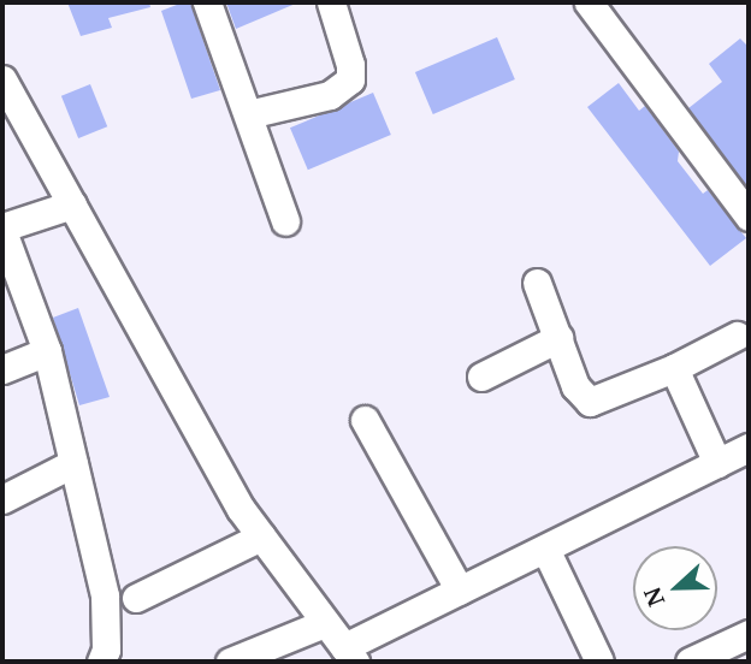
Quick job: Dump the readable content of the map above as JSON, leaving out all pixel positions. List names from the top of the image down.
{
  "north": "left"
}
